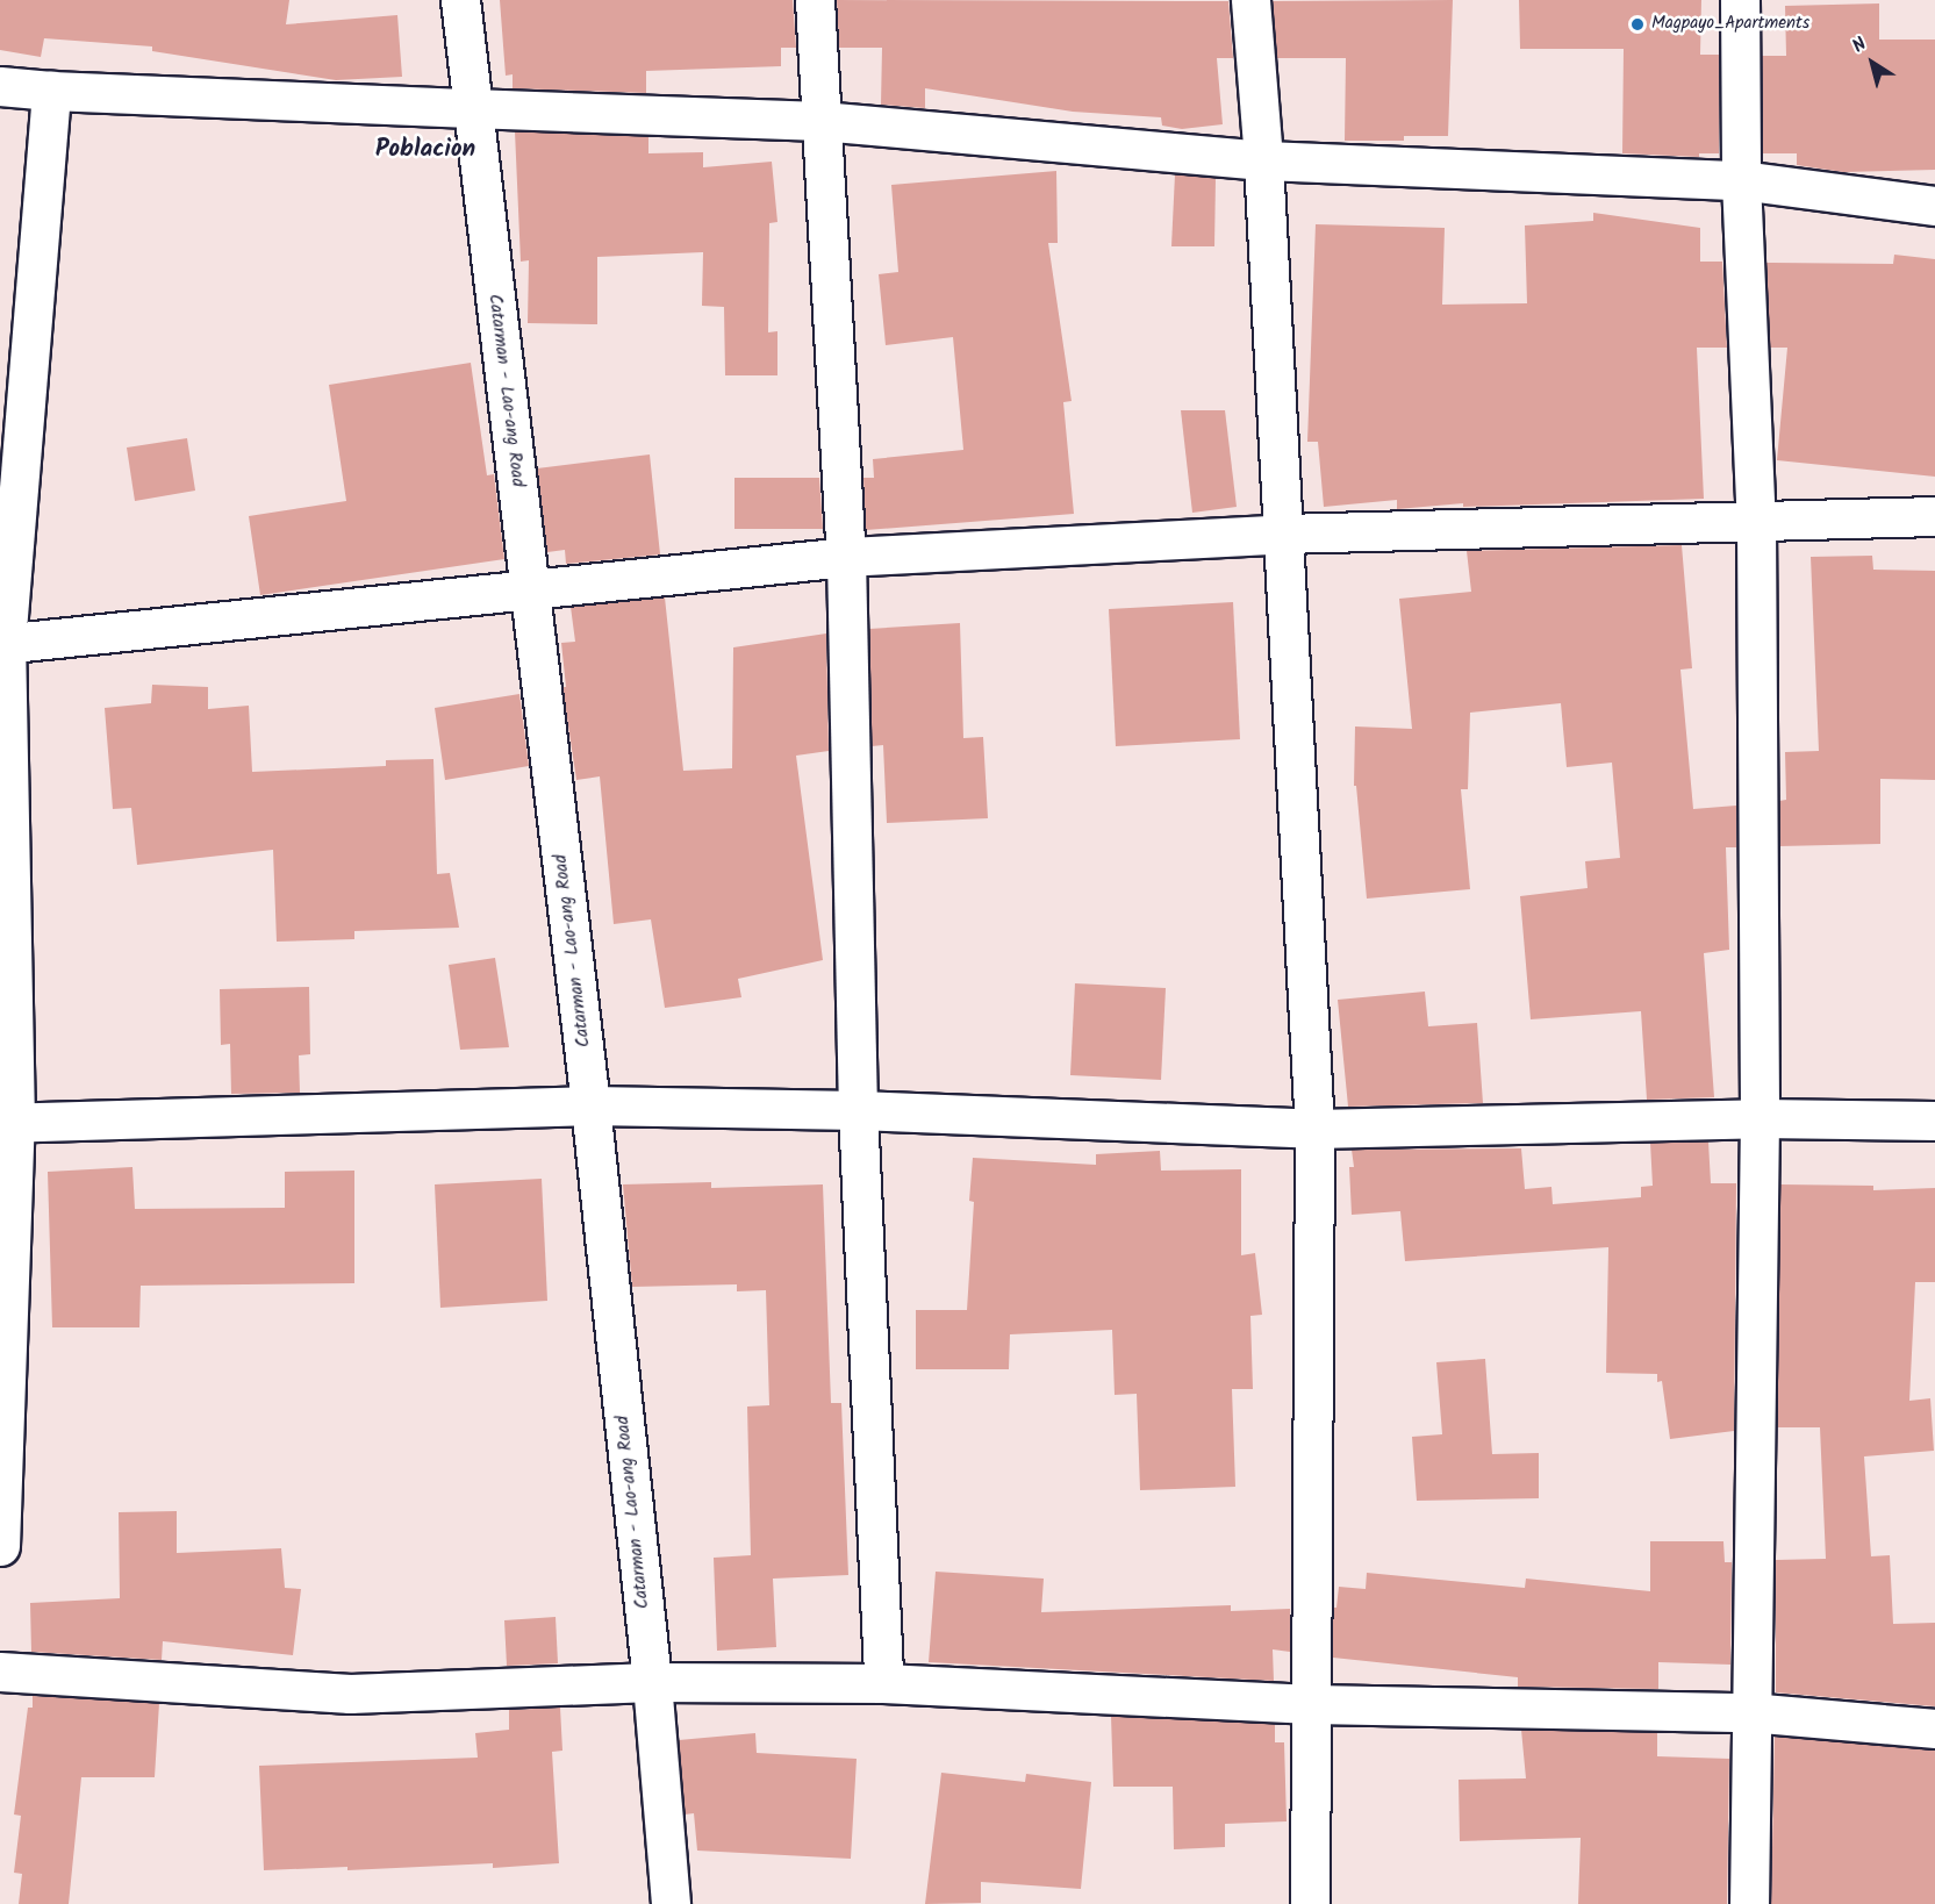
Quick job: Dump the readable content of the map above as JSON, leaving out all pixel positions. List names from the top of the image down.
{
  "streets": {
    "street": ["Catarman - Lao-ang Road"]
  },
  "districts": ["Poblacion"],
  "places": ["Magpayo_Apartments"],
  "north": "top left"
}
